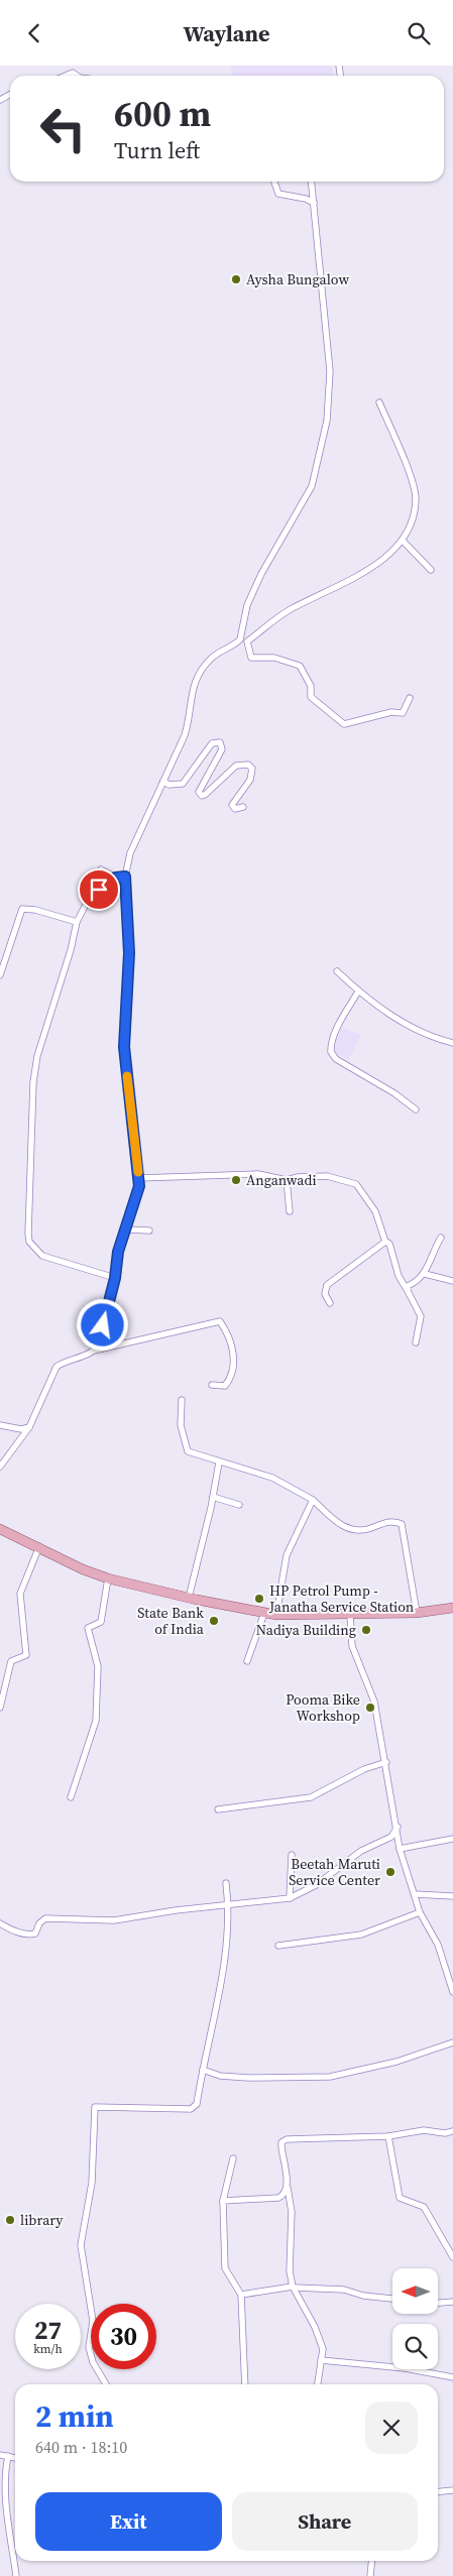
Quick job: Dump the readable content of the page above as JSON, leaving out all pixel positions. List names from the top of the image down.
{
  "places": [
    "Aysha Bungalow",
    "Anganwadi",
    "HP Petrol Pump - Janatha Service Station",
    "State Bank of India",
    "Nadiya Building",
    "Pooma Bike Workshop",
    "Beetah Maruti Service Center",
    "library"
  ],
  "north": "left",
  "page": {
    "header": "Waylane",
    "turn": ["600 m", "Turn left"],
    "speed": "27 km/h",
    "limit": "30",
    "heading": ["2 min", "640 m · 18:10"],
    "buttons": ["Exit", "Share"]
  }
}
